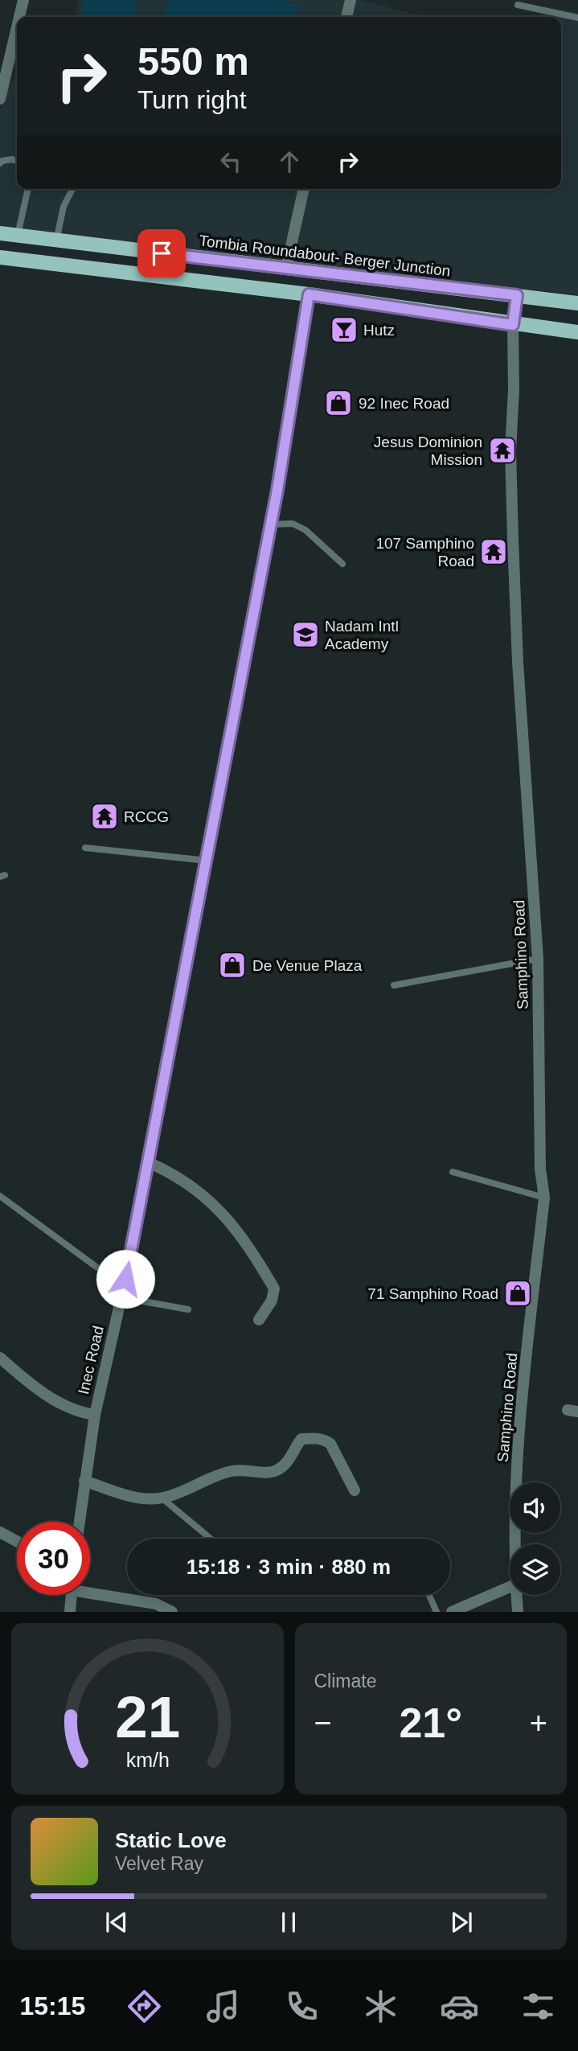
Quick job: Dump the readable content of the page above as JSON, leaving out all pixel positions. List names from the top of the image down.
{
  "streets": {
    "main road": ["Tombia Roundabout- Berger Junction"],
    "street": ["Samphino Road", "Inec Road"]
  },
  "crossings": [
    ["Tombia Roundabout- Berger Junction", "Samphino Road"]
  ],
  "places": {
    "bar": ["Hutz"],
    "shop": ["92 Inec Road", "De Venue Plaza", "71 Samphino Road"],
    "temple": ["Jesus Dominion Mission", "107 Samphino Road", "RCCG"],
    "school or university": ["Nadam Intl Academy"]
  },
  "page": {
    "turn": ["550 m", "Turn right"],
    "limit": "30",
    "trip": "15:18 · 3 min · 880 m",
    "tile": "Climate",
    "heat": ["−", "21°", "+"],
    "song": ["Static Love", "Velvet Ray"],
    "tabs": "15:15",
    "gauge": ["21", "km/h"]
  }
}
